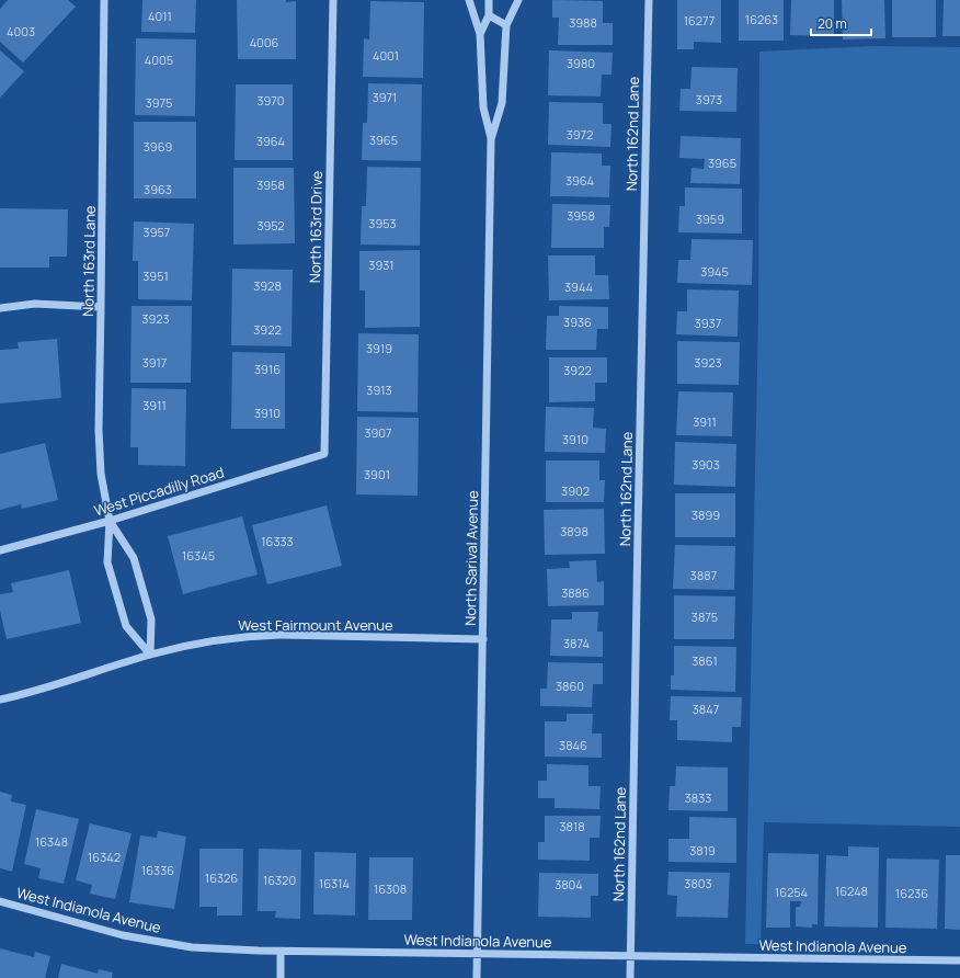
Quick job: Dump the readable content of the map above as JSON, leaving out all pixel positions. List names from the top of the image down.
{
  "streets": {
    "street": [
      "North 162nd Lane",
      "North 163rd Drive",
      "North 163rd Lane",
      "West Piccadilly Road",
      "North Sarival Avenue",
      "West Fairmount Avenue",
      "West Indianola Avenue"
    ]
  },
  "crossings": [
    ["North 162nd Lane", "West Indianola Avenue"],
    ["North 163rd Drive", "West Piccadilly Road"],
    ["North 163rd Lane", "West Piccadilly Road"],
    ["North 163rd Lane", "West Fairmount Avenue"],
    ["North Sarival Avenue", "West Fairmount Avenue"],
    ["North Sarival Avenue", "West Indianola Avenue"]
  ],
  "house_numbers": [
    "4011",
    "16263",
    "16277",
    "3988",
    "4003",
    "4006",
    "4001",
    "4005",
    "3980",
    "3971",
    "3973",
    "3970",
    "3975",
    "3972",
    "3965",
    "3964",
    "3969",
    "3965",
    "3964",
    "3958",
    "3963",
    "3958",
    "3959",
    "3953",
    "3952",
    "3957",
    "3931",
    "3945",
    "3951",
    "3928",
    "3944",
    "3923",
    "3936",
    "3937",
    "3922",
    "3919",
    "3917",
    "3923",
    "3916",
    "3922",
    "3913",
    "3911",
    "3910",
    "3911",
    "3907",
    "3910",
    "3903",
    "3901",
    "3902",
    "3899",
    "3898",
    "16333",
    "16345",
    "3887",
    "3886",
    "3875",
    "3874",
    "3861",
    "3860",
    "3847",
    "3846",
    "3833",
    "3818",
    "16348",
    "3819",
    "16342",
    "16336",
    "16326",
    "16320",
    "16314",
    "3803",
    "3804",
    "16308",
    "16248",
    "16254",
    "16236"
  ],
  "scale_bar": "20 m"
}
